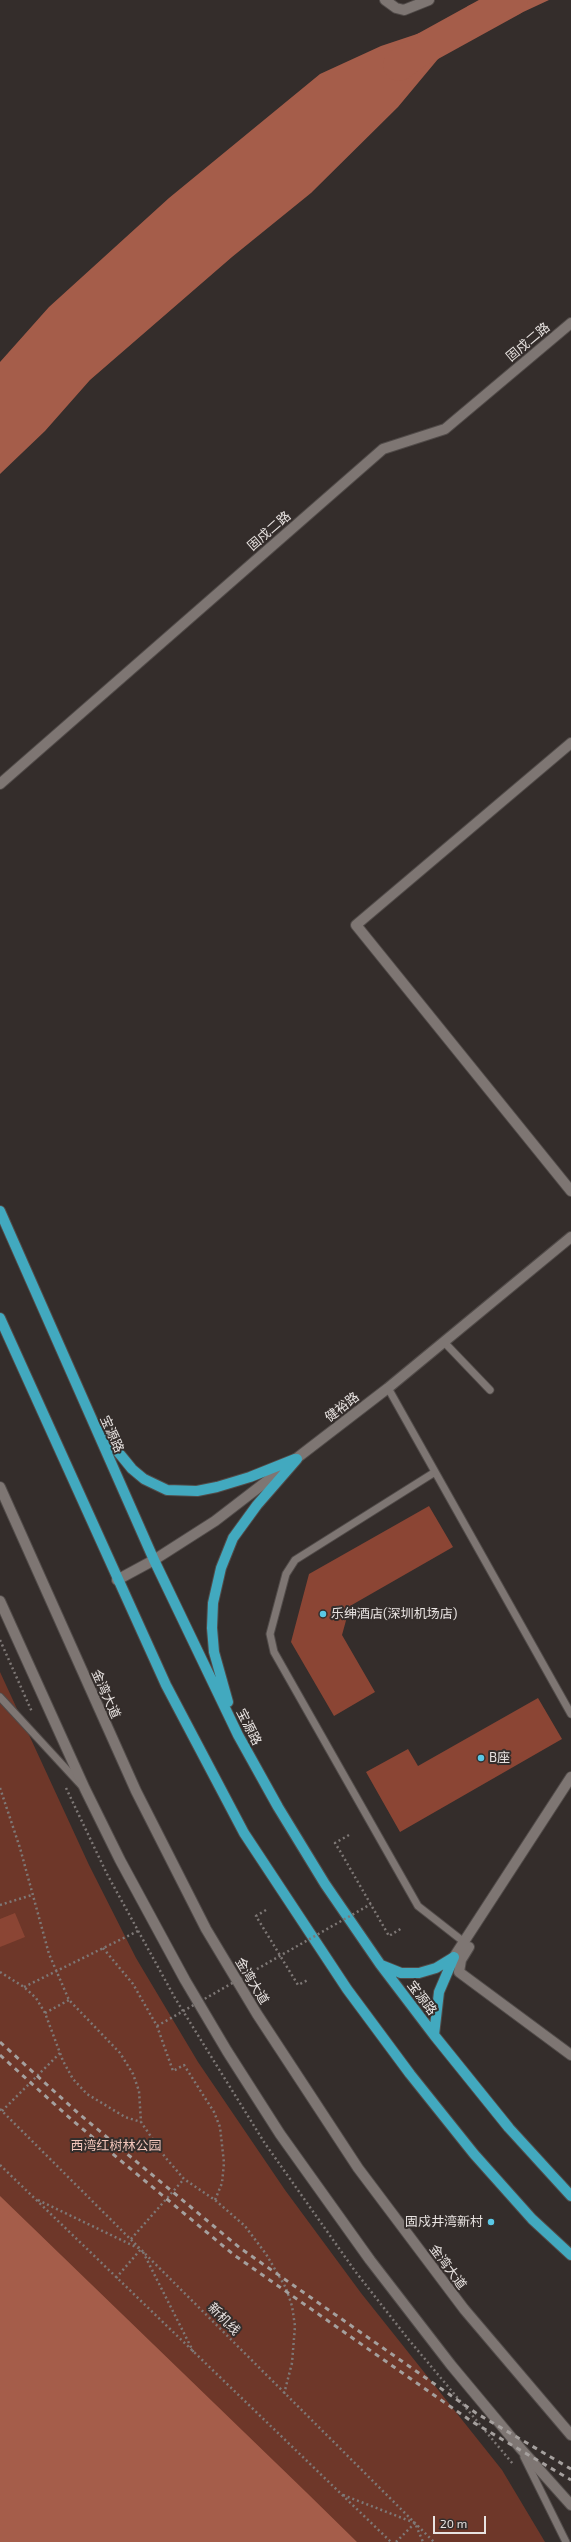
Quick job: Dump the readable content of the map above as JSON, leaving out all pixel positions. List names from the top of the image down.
{
  "streets": {
    "main road": ["宝源路"],
    "street": ["固戍二路", "健裕路", "金湾大道"],
    "path": ["新机线"]
  },
  "crossings": [
    ["健裕路", "宝源路"]
  ],
  "parks": ["西湾红树林公园"],
  "places": ["乐绅酒店(深圳机场店)", "B座", "固戍井湾新村"],
  "scale_bar": "20 m"
}
